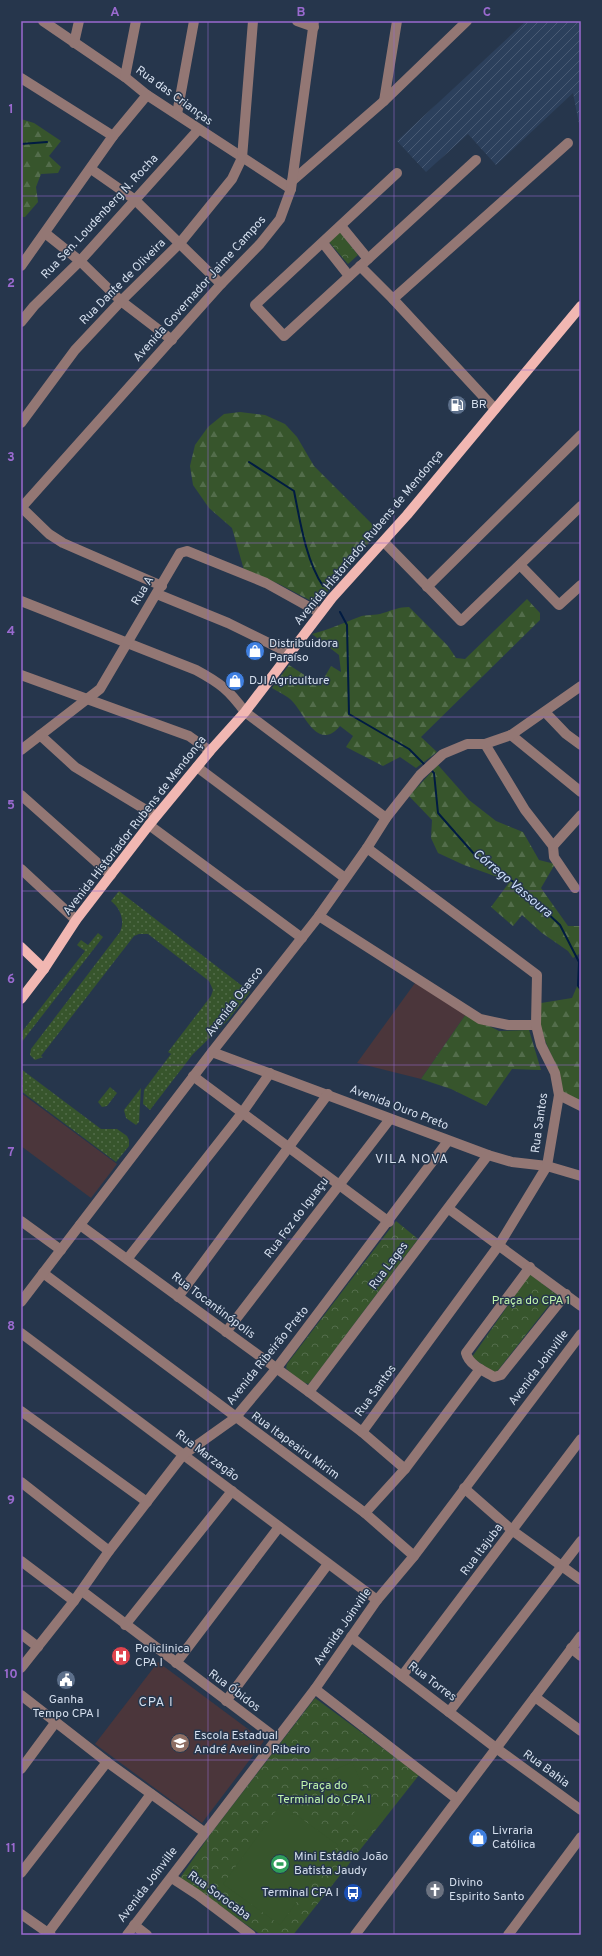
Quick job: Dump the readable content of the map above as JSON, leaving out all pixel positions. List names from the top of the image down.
{
  "streets": {
    "main road": ["Avenida Historiador Rubens de Mendonça"],
    "street": [
      "Rua das Crianças",
      "Rua Sen. Loudenberg N. Rocha",
      "Rua Dante de Oliveira",
      "Avenida Governador Jaime Campos",
      "Rua A",
      "Avenida Osasco",
      "Avenida Ouro Preto",
      "Rua Santos",
      "Rua Foz do Iguaçu",
      "Rua Lages",
      "Rua Tocantinópolis",
      "Avenida Ribeirão Preto",
      "Avenida Joinville",
      "Rua Itapeairu Mirim",
      "Rua Marzagão",
      "Rua Itajuba",
      "Rua Torres",
      "Rua Óbidos",
      "Rua Bahia",
      "Rua Sorocaba"
    ]
  },
  "crossings": [
    ["Rua das Crianças", "Rua Sen. Loudenberg N. Rocha"],
    ["Rua das Crianças", "Rua Dante de Oliveira"],
    ["Rua das Crianças", "Avenida Governador Jaime Campos"],
    ["Avenida Historiador Rubens de Mendonça", "Rua A"],
    ["Avenida Osasco", "Avenida Ouro Preto"],
    ["Avenida Osasco", "Rua Santos"],
    ["Avenida Osasco", "Rua Tocantinópolis"],
    ["Avenida Osasco", "Rua Itapeairu Mirim"],
    ["Avenida Ouro Preto", "Rua Santos"],
    ["Avenida Ouro Preto", "Rua Foz do Iguaçu"],
    ["Avenida Ouro Preto", "Rua Lages"],
    ["Avenida Ouro Preto", "Avenida Ribeirão Preto"],
    ["Rua Santos", "Rua Tocantinópolis"],
    ["Rua Foz do Iguaçu", "Rua Tocantinópolis"],
    ["Rua Lages", "Rua Tocantinópolis"],
    ["Rua Tocantinópolis", "Avenida Ribeirão Preto"],
    ["Avenida Ribeirão Preto", "Rua Itapeairu Mirim"],
    ["Avenida Ribeirão Preto", "Rua Marzagão"],
    ["Avenida Ribeirão Preto", "Rua Óbidos"],
    ["Avenida Joinville", "Rua Itapeairu Mirim"],
    ["Avenida Joinville", "Rua Marzagão"],
    ["Avenida Joinville", "Rua Torres"],
    ["Avenida Joinville", "Rua Óbidos"],
    ["Avenida Joinville", "Rua Sorocaba"],
    ["Rua Itajuba", "Rua Torres"],
    ["Rua Torres", "Rua Bahia"]
  ],
  "districts": ["VILA NOVA", "CPA I"],
  "water": ["Córrego Vassoura"],
  "parks": ["Praça do CPA 1", "Praça do Terminal do CPA I"],
  "places": {
    "fuel station": ["BR"],
    "shop": ["Distribuidora Paraíso", "DJI Agriculture", "Livraria Católica"],
    "hospital": ["Policlinica CPA I"],
    "public building": ["Ganha Tempo CPA I"],
    "school or university": ["Escola Estadual André Avelino Ribeiro"],
    "sports": ["Mini Estádio João Batista Jaudy"],
    "church": ["Divino Espirito Santo"],
    "bus stop": ["Terminal CPA I"]
  },
  "grid": {
    "columns": ["A", "B", "C"],
    "rows": [
      "1",
      "2",
      "3",
      "4",
      "5",
      "6",
      "7",
      "8",
      "9",
      "10",
      "11"
    ]
  }
}
